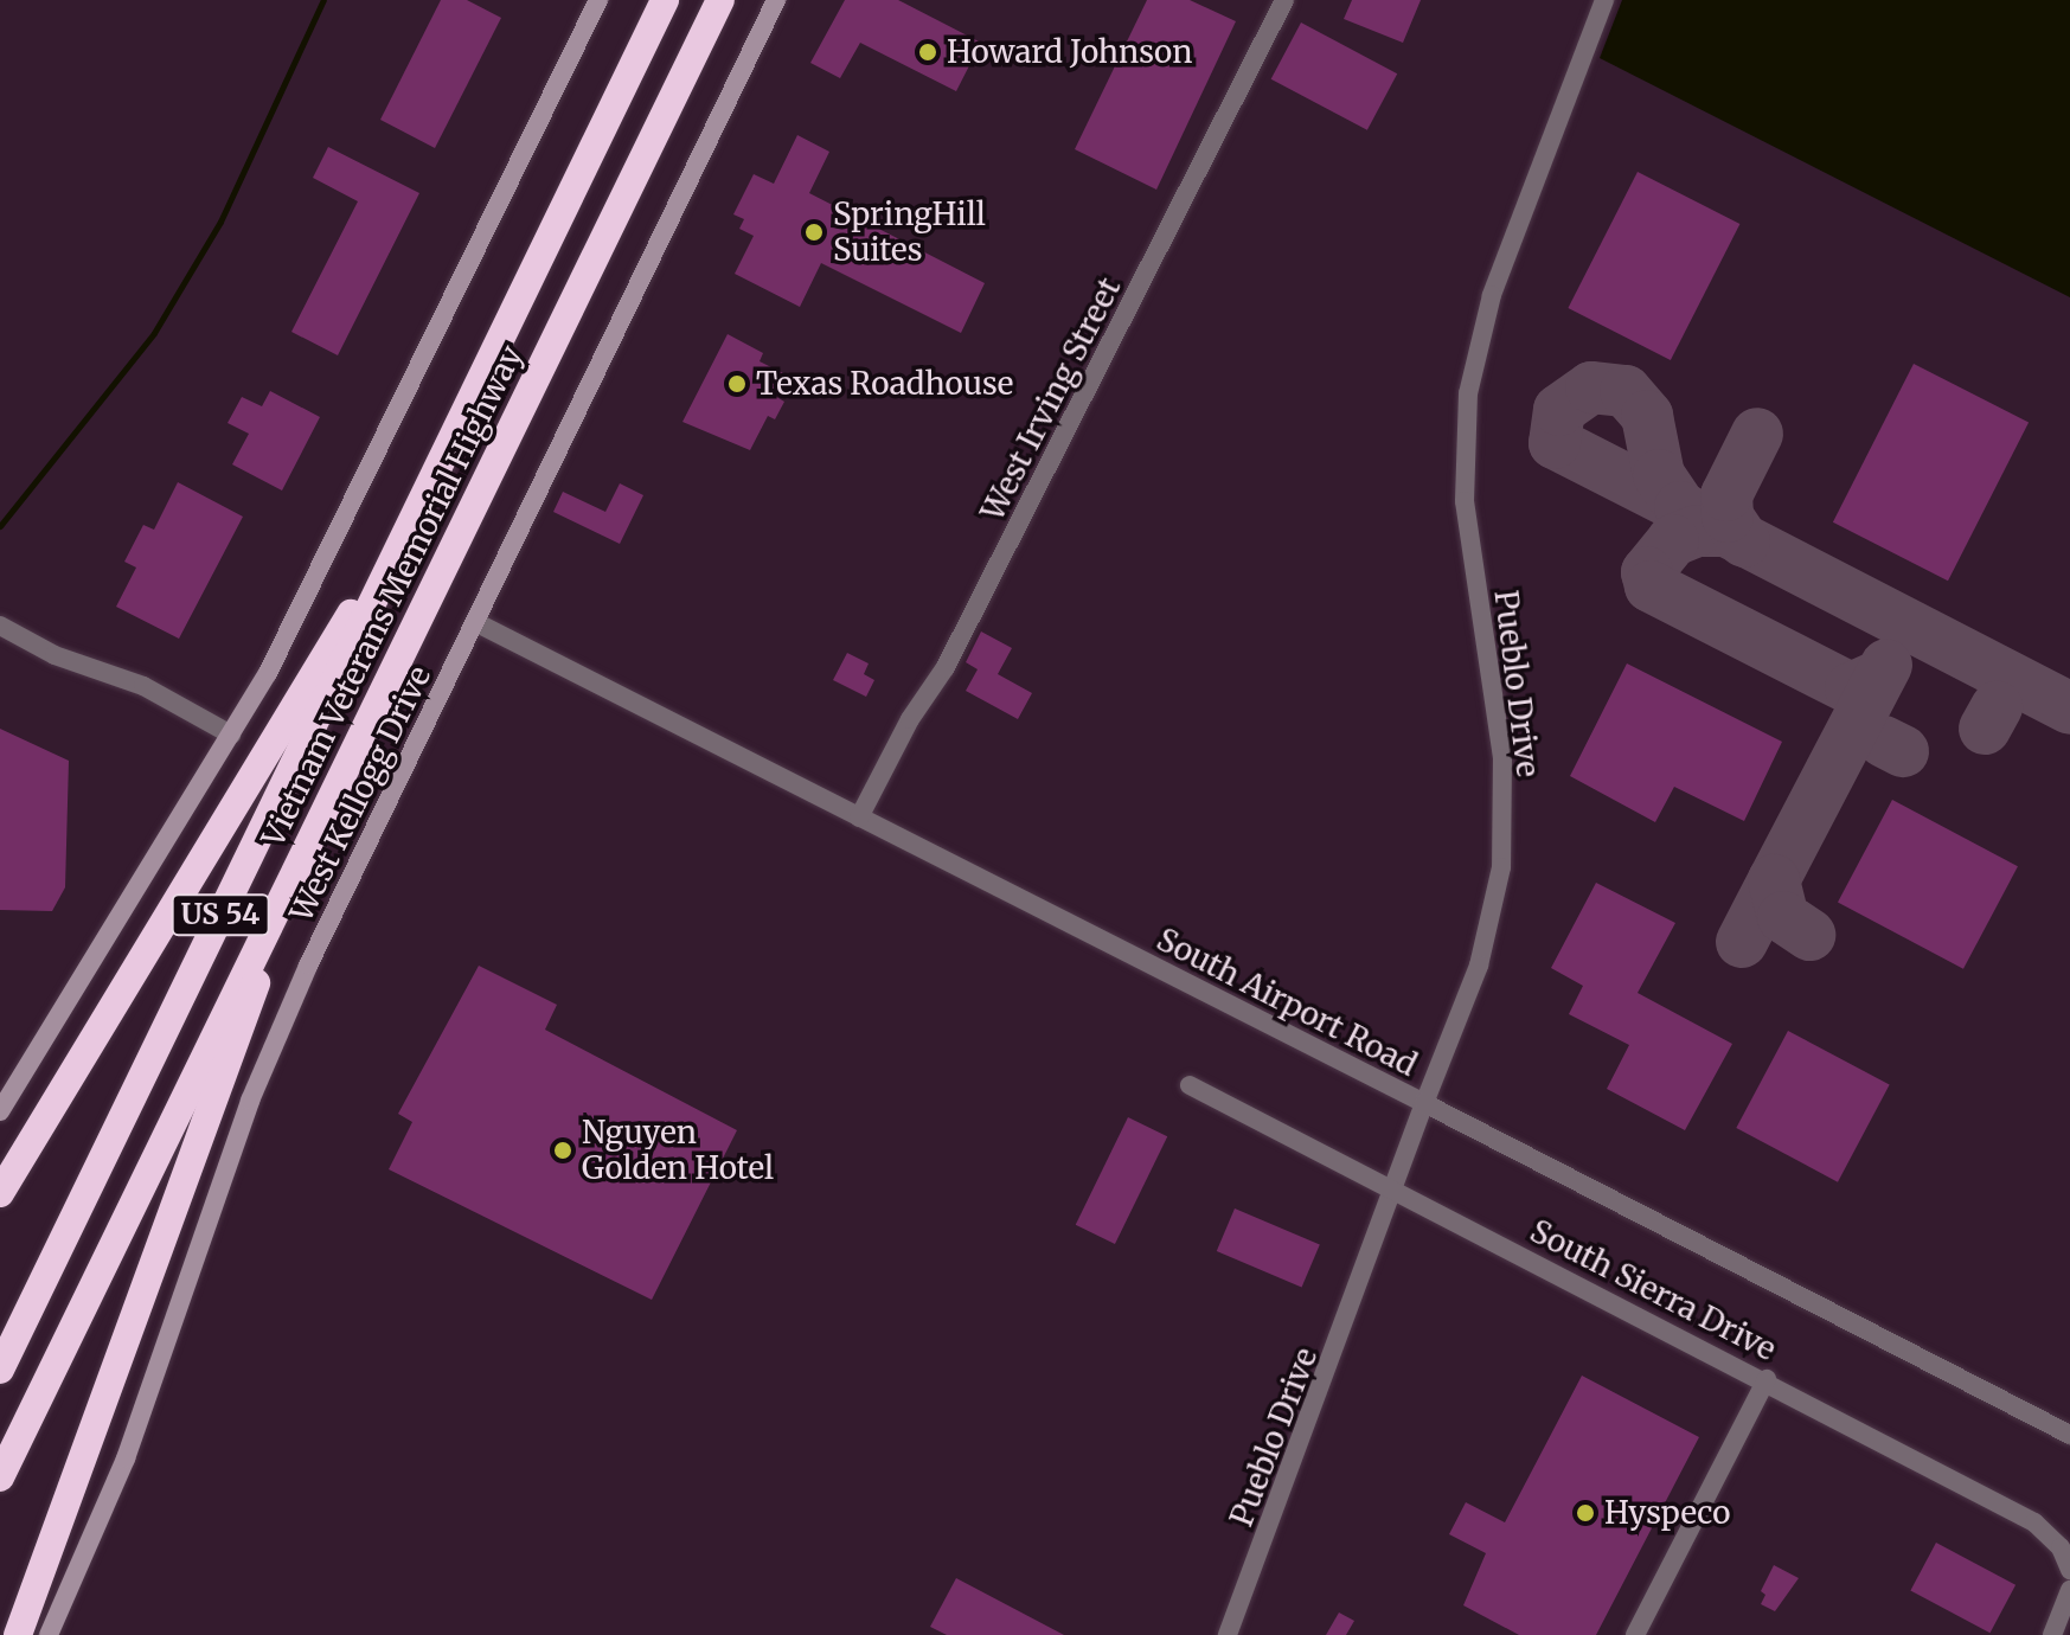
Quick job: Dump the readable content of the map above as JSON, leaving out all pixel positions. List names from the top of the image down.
{
  "streets": {
    "highway": ["Vietnam Veterans Memorial Highway", "US 54"],
    "main road": ["West Kellogg Drive"],
    "street": [
      "West Irving Street",
      "Pueblo Drive",
      "South Airport Road",
      "South Sierra Drive"
    ]
  },
  "crossings": [
    ["West Irving Street", "South Airport Road"],
    ["Pueblo Drive", "South Airport Road"],
    ["Pueblo Drive", "South Sierra Drive"],
    ["West Kellogg Drive", "South Airport Road"]
  ],
  "places": [
    "Howard Johnson",
    "SpringHill Suites",
    "Texas Roadhouse",
    "Nguyen Golden Hotel",
    "Hyspeco"
  ]
}
